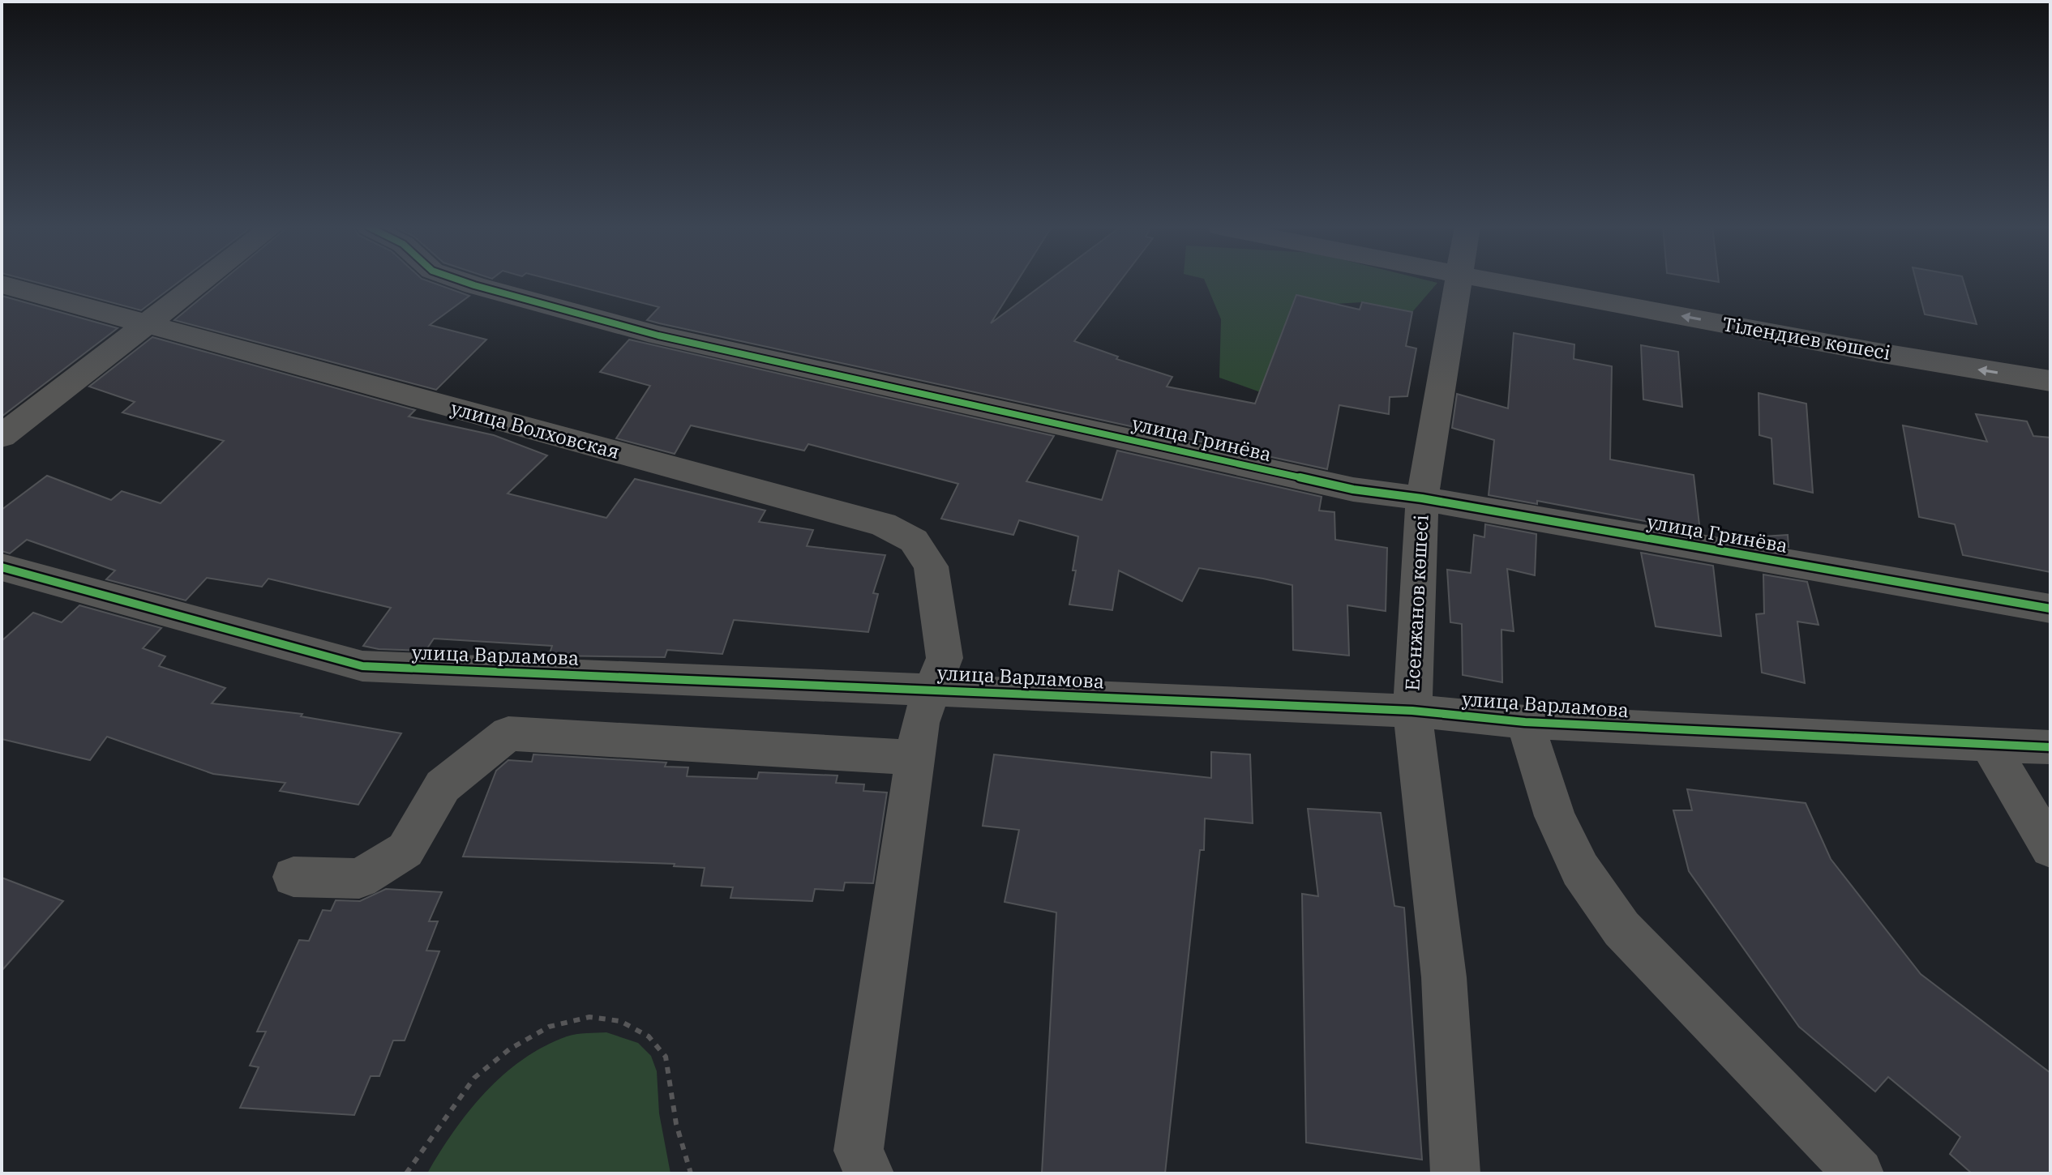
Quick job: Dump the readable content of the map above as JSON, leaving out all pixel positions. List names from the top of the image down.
{
  "streets": {
    "street": [
      "Тілендиев көшесі",
      "улица Волховская",
      "улица Гринёва",
      "Есенжанов көшесі",
      "улица Варламова"
    ]
  },
  "crossings": [
    ["улица Волховская", "улица Варламова"],
    ["улица Гринёва", "Есенжанов көшесі"],
    ["Есенжанов көшесі", "улица Варламова"]
  ],
  "one_way": ["Тілендиев көшесі"]
}
